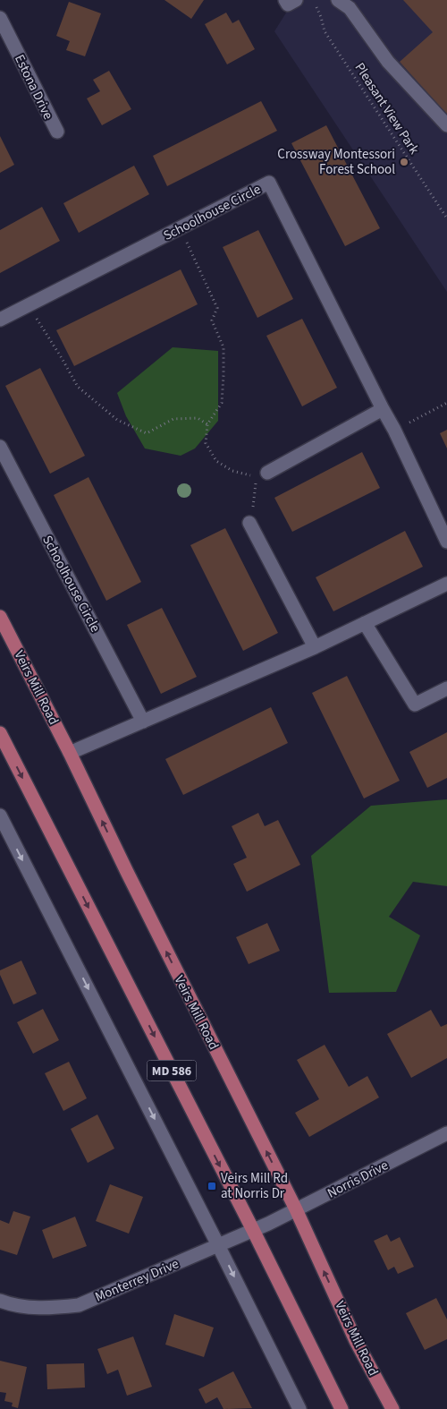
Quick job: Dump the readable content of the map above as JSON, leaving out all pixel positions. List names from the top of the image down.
{
  "streets": {
    "main road": ["Veirs Mill Road", "MD 586"],
    "street": [
      "Estona Drive",
      "Schoolhouse Circle",
      "Norris Drive",
      "Monterrey Drive"
    ],
    "path": ["Pleasant View Park"]
  },
  "crossings": [
    ["Veirs Mill Road", "Norris Drive"],
    ["MD 586", "Monterrey Drive"],
    ["Norris Drive", "Monterrey Drive"]
  ],
  "places": {
    "other": ["Crossway Montessori Forest School"],
    "transit": ["Veirs Mill Rd at Norris Dr"]
  }
}
